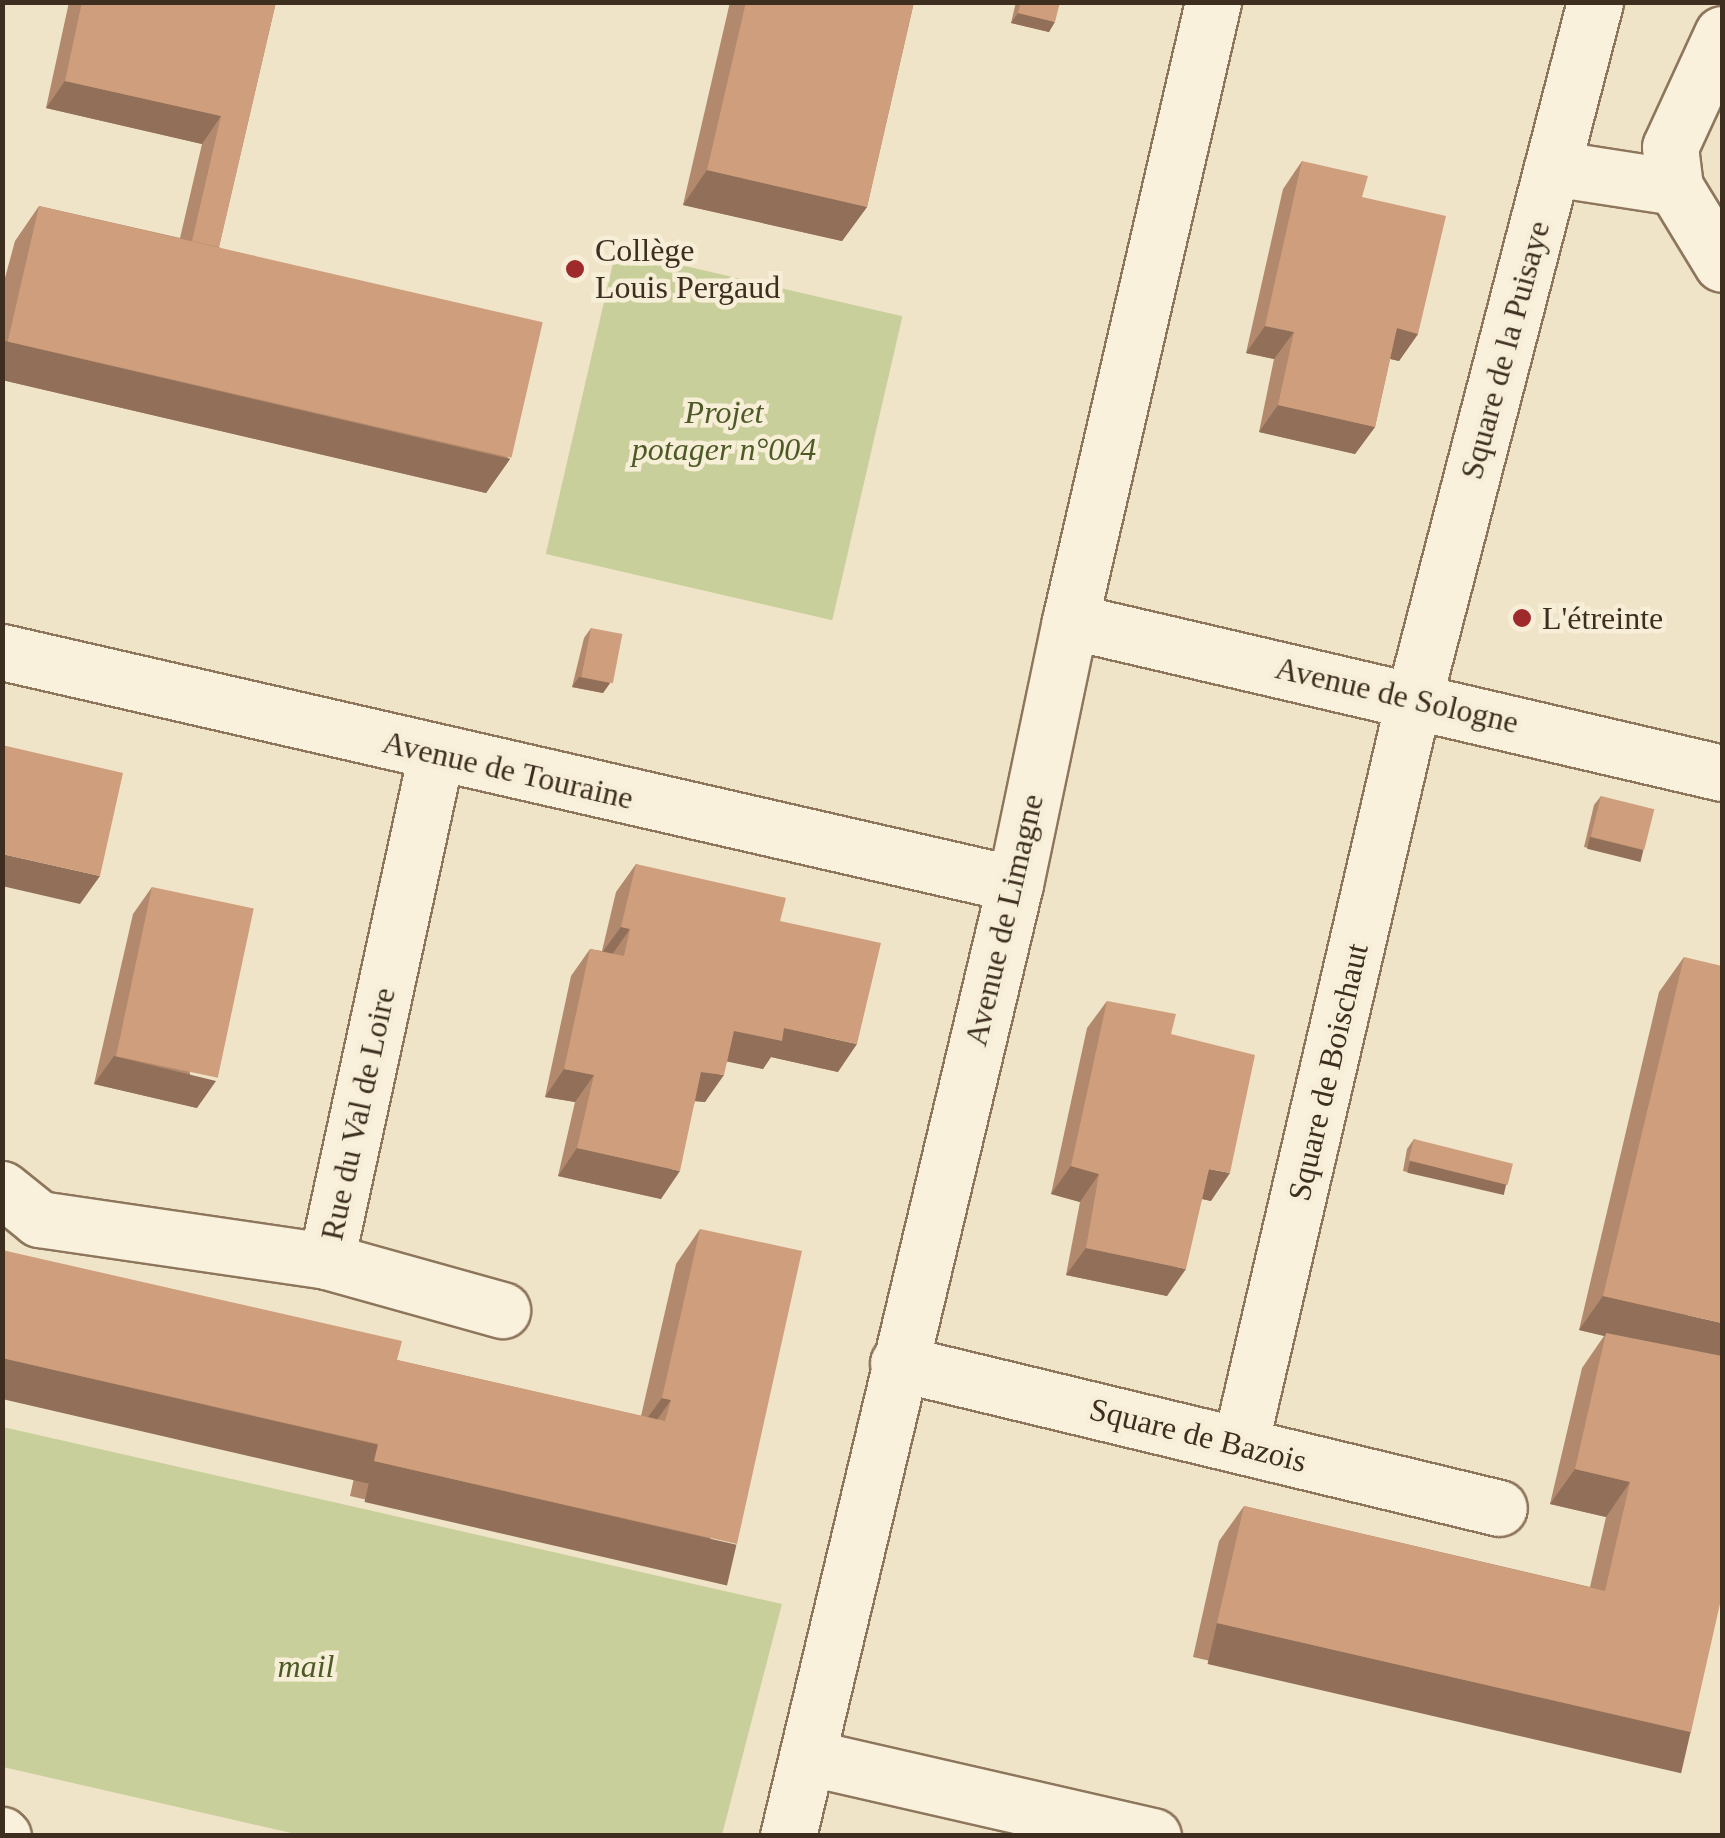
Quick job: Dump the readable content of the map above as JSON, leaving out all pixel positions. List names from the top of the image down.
{
  "streets": {
    "street": [
      "Square de la Puisaye",
      "Avenue de Sologne",
      "Avenue de Touraine",
      "Avenue de Limagne",
      "Square de Boischaut",
      "Rue du Val de Loire",
      "Square de Bazois"
    ]
  },
  "crossings": [
    ["Square de la Puisaye", "Avenue de Sologne"],
    ["Square de la Puisaye", "Square de Boischaut"],
    ["Avenue de Sologne", "Avenue de Limagne"],
    ["Avenue de Sologne", "Square de Boischaut"],
    ["Avenue de Touraine", "Avenue de Limagne"],
    ["Avenue de Touraine", "Rue du Val de Loire"],
    ["Avenue de Limagne", "Square de Bazois"],
    ["Square de Boischaut", "Square de Bazois"]
  ],
  "parks": ["Projet potager n°004", "mail"],
  "places": ["Collège Louis Pergaud", "L'étreinte"]
}
